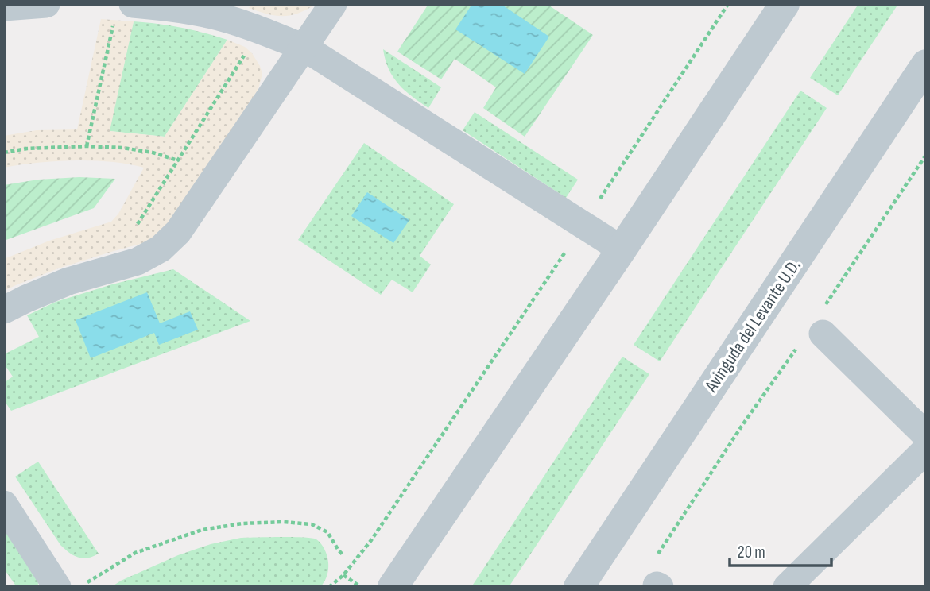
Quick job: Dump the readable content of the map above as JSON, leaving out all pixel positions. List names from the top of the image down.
{
  "streets": {
    "street": ["Avinguda del Levante U.D."]
  },
  "scale_bar": "20 m"
}
